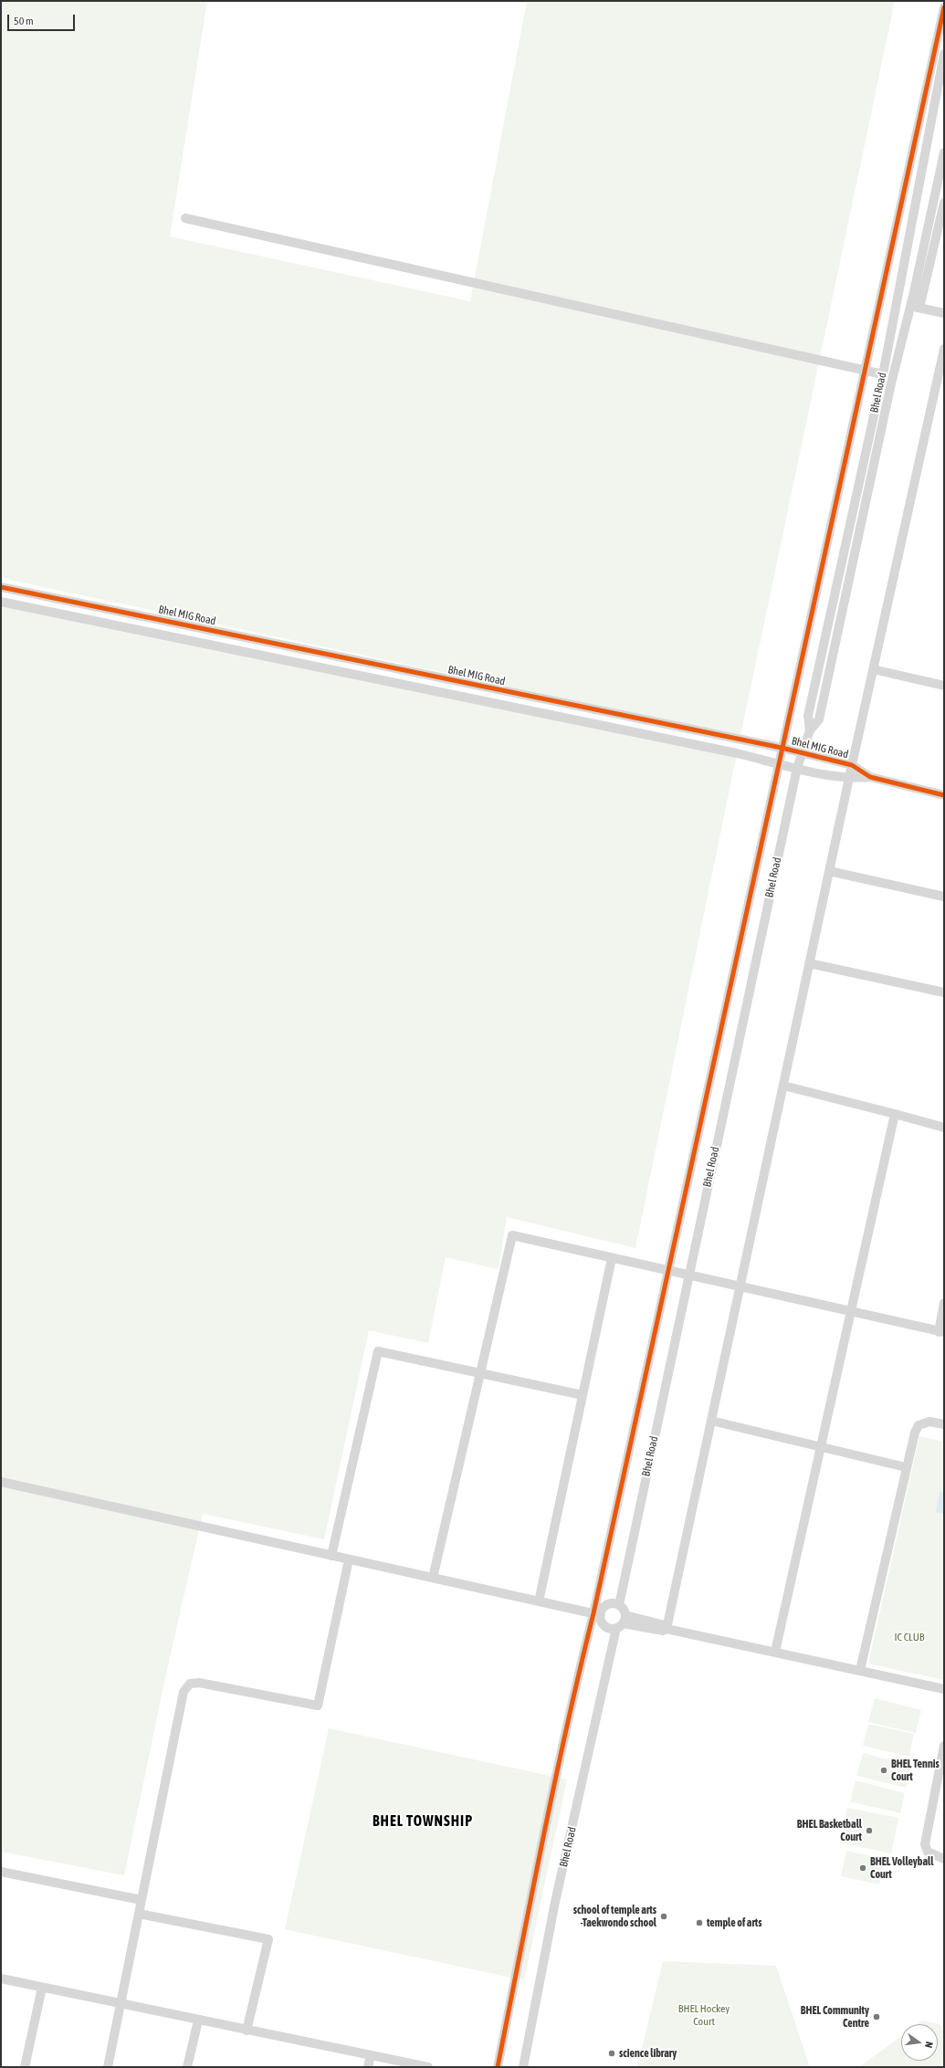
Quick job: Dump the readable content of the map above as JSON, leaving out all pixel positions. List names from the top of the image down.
{
  "streets": {
    "street": ["Bhel Road", "Bhel MIG Road"]
  },
  "crossings": [
    ["Bhel Road", "Bhel MIG Road"]
  ],
  "districts": ["BHEL TOWNSHIP"],
  "parks": ["IC CLUB", "BHEL Hockey Court"],
  "places": [
    "BHEL Tennis Court",
    "BHEL Basketball Court",
    "BHEL Volleyball Court",
    "school of temple arts -Taekwondo school",
    "temple of arts",
    "BHEL Community Centre",
    "science library"
  ],
  "scale_bar": "50 m",
  "north": "right"
}
